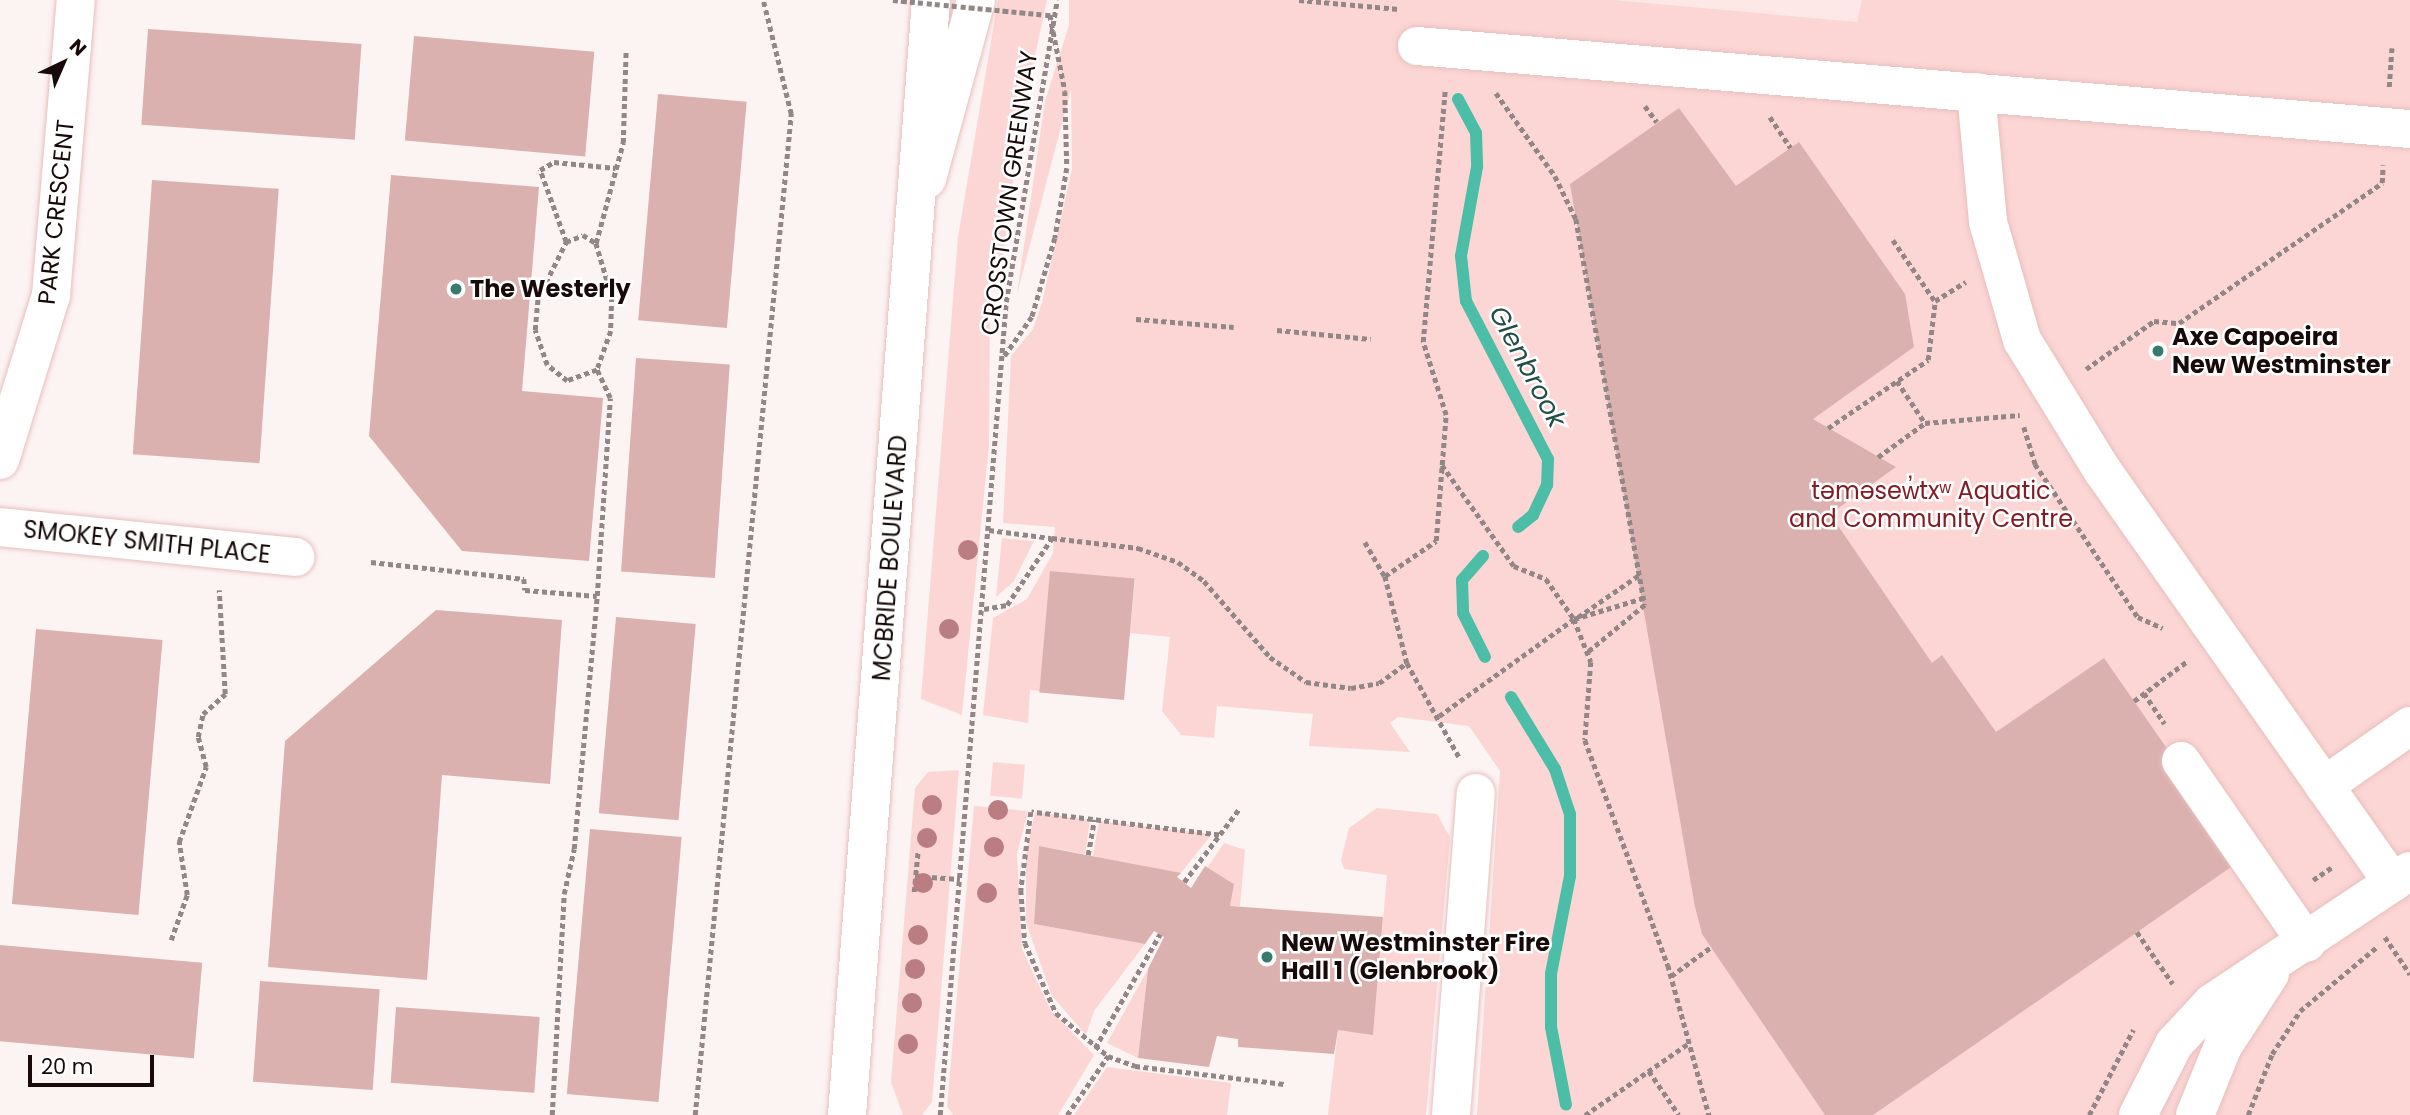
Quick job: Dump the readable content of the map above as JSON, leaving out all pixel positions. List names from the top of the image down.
{
  "streets": {
    "main road": ["PARK CRESCENT", "SMOKEY SMITH PLACE", "MCBRIDE BOULEVARD"],
    "path": ["CROSSTOWN GREENWAY"]
  },
  "water": ["Glenbrook"],
  "parks": ["təməsew̓txʷ Aquatic and Community Centre"],
  "places": ["The Westerly", "Axe Capoeira New Westminster", "New Westminster Fire Hall 1 (Glenbrook)"],
  "scale_bar": "20 m",
  "north": "top right"
}
